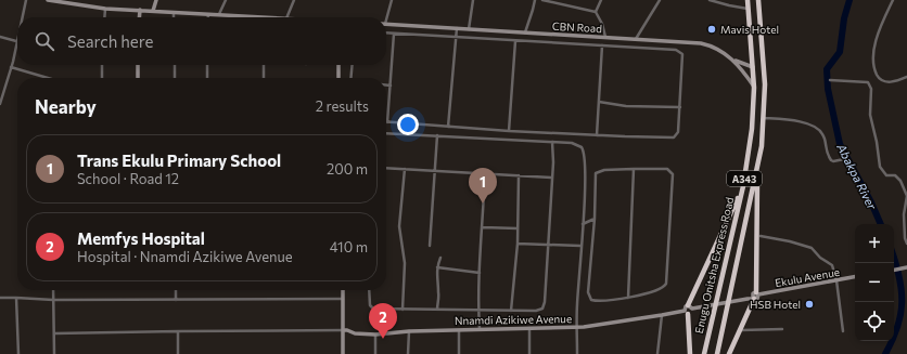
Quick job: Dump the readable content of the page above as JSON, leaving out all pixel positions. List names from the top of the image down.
{
  "streets": {
    "highway": ["A343", "Enugu Onitsha Express Road"],
    "main road": ["CBN Road", "Ekulu Avenue", "Nnamdi Azikiwe Avenue"]
  },
  "crossings": [
    ["CBN Road", "Enugu Onitsha Express Road"],
    ["Ekulu Avenue", "Nnamdi Azikiwe Avenue"]
  ],
  "water": ["Abakpa River"],
  "places": ["Mavis Hotel", "HSB Hotel"],
  "page": {
    "search": "Search here",
    "heading": ["Nearby", "2 results"],
    "list": [
      {
        "mark": "1",
        "name": "Trans Ekulu Primary School",
        "note": "School · Road 12",
        "value": "200 m"
      },
      {
        "mark": "2",
        "name": "Memfys Hospital",
        "note": "Hospital · Nnamdi Azikiwe Avenue",
        "value": "410 m"
      }
    ],
    "pins": ["1", "2"],
    "map_buttons": ["+", "−"]
  }
}
